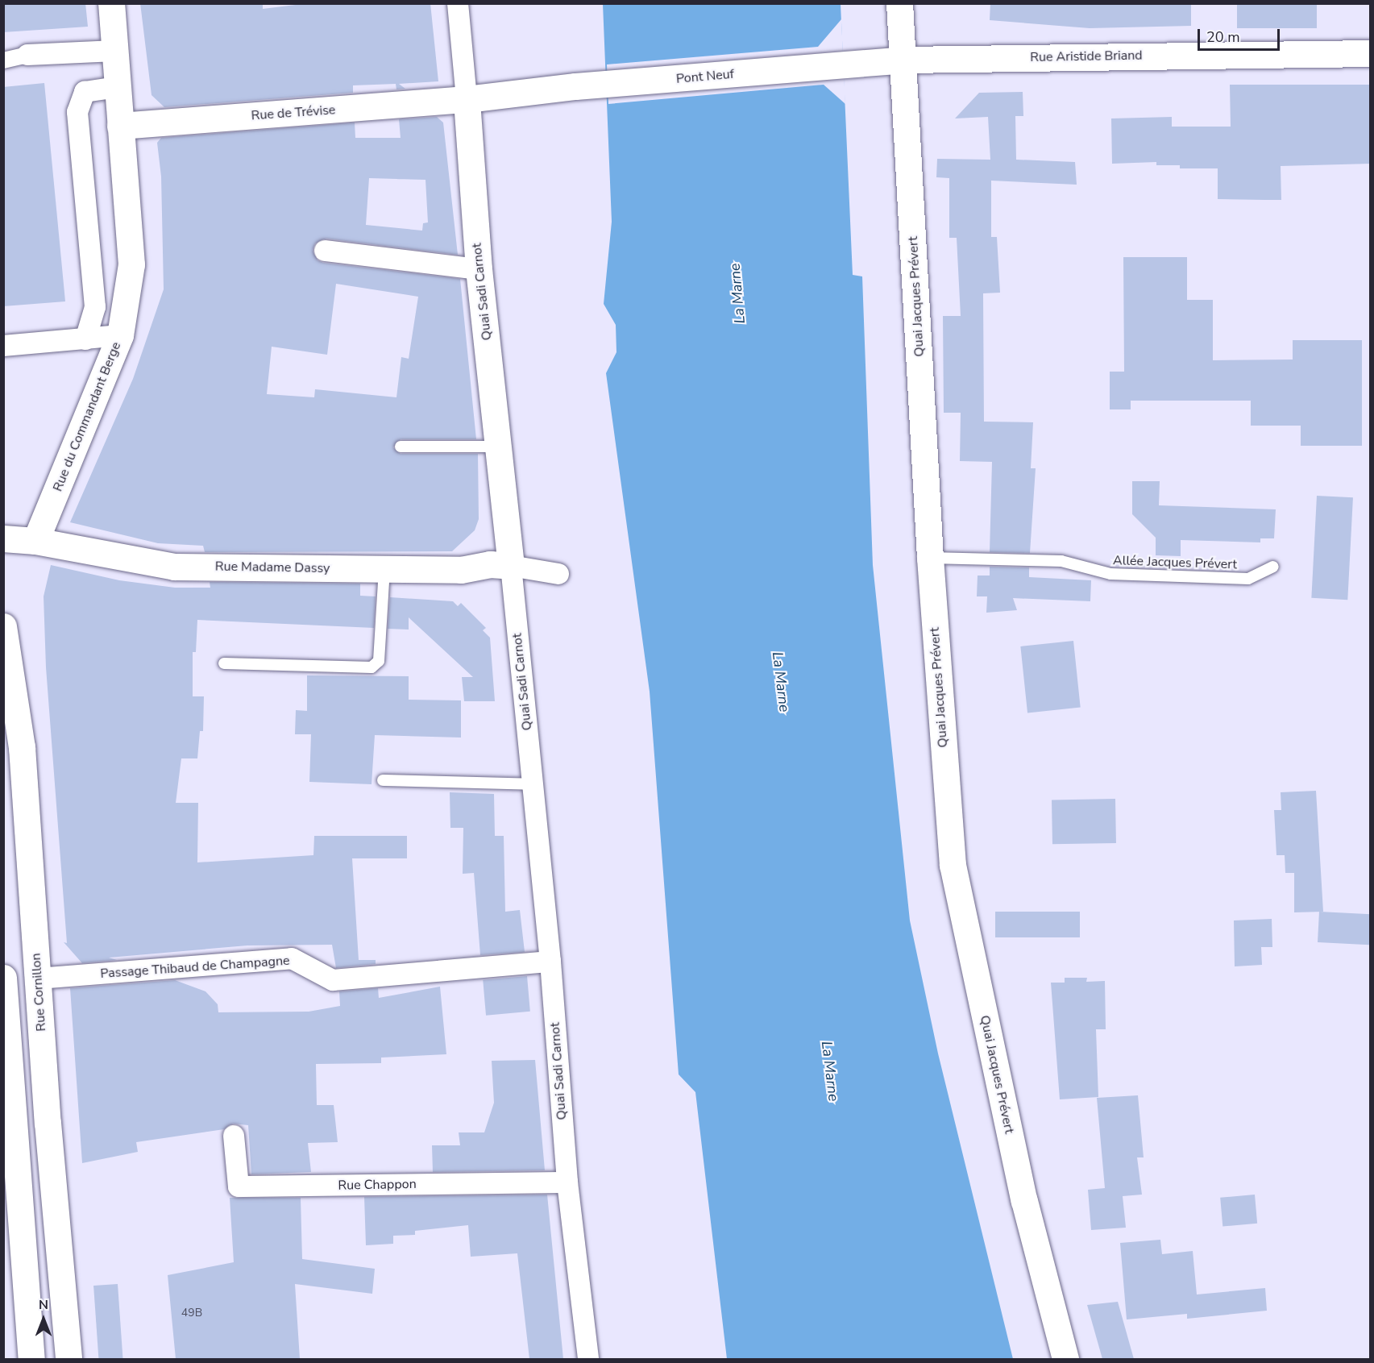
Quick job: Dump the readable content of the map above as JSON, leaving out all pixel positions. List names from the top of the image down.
{
  "streets": {
    "main road": [
      "Rue Aristide Briand",
      "Pont Neuf",
      "Rue de Trévise",
      "Quai Sadi Carnot",
      "Quai Jacques Prévert",
      "Rue du Commandant Berge",
      "Rue Madame Dassy",
      "Rue Cornillon"
    ],
    "street": ["Passage Thibaud de Champagne", "Rue Chappon"],
    "lane": ["Allée Jacques Prévert"]
  },
  "crossings": [
    ["Rue Aristide Briand", "Pont Neuf"],
    ["Rue Aristide Briand", "Quai Jacques Prévert"],
    ["Pont Neuf", "Rue de Trévise"],
    ["Rue de Trévise", "Quai Sadi Carnot"],
    ["Rue de Trévise", "Rue du Commandant Berge"],
    ["Quai Sadi Carnot", "Rue Madame Dassy"],
    ["Quai Sadi Carnot", "Passage Thibaud de Champagne"],
    ["Quai Sadi Carnot", "Rue Chappon"],
    ["Quai Jacques Prévert", "Allée Jacques Prévert"],
    ["Rue du Commandant Berge", "Rue Madame Dassy"],
    ["Passage Thibaud de Champagne", "Rue Cornillon"]
  ],
  "water": ["La Marne"],
  "house_numbers": ["49B"],
  "scale_bar": "20 m",
  "north": "top"
}
